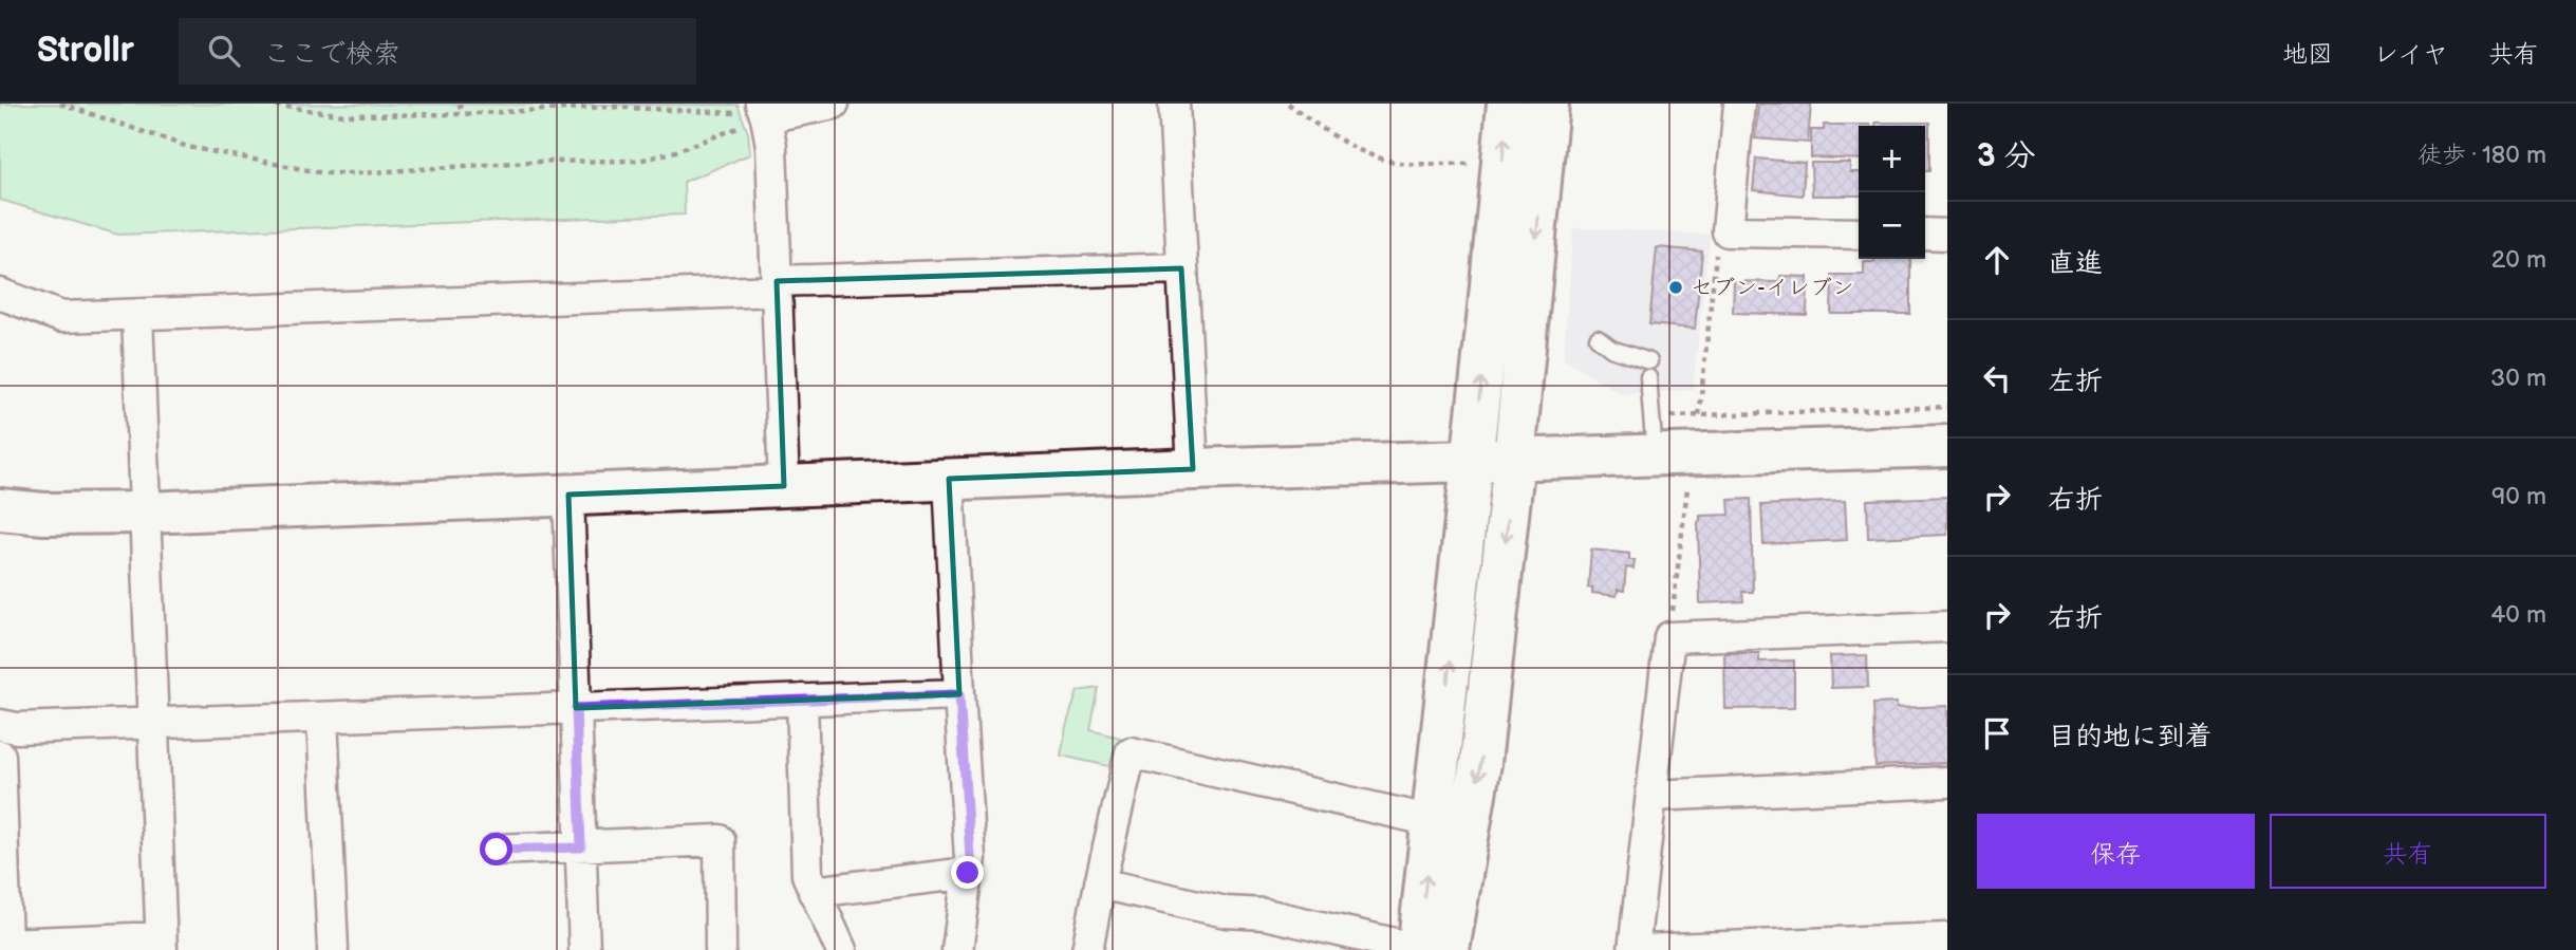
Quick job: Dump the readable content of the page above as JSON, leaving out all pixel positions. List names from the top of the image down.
{
  "places": ["セブン-イレブン"],
  "page": {
    "header": "Strollr",
    "search": "ここで検索",
    "nav": ["地図", "レイヤ", "共有"],
    "heading": ["3 分", "徒歩 · 180 m"],
    "map_buttons": ["+", "−"],
    "list": [
      ["直進", "20 m"],
      ["左折", "30 m"],
      ["右折", "90 m"],
      ["右折", "40 m"],
      "目的地に到着"
    ],
    "buttons": ["保存", "共有"]
  }
}
